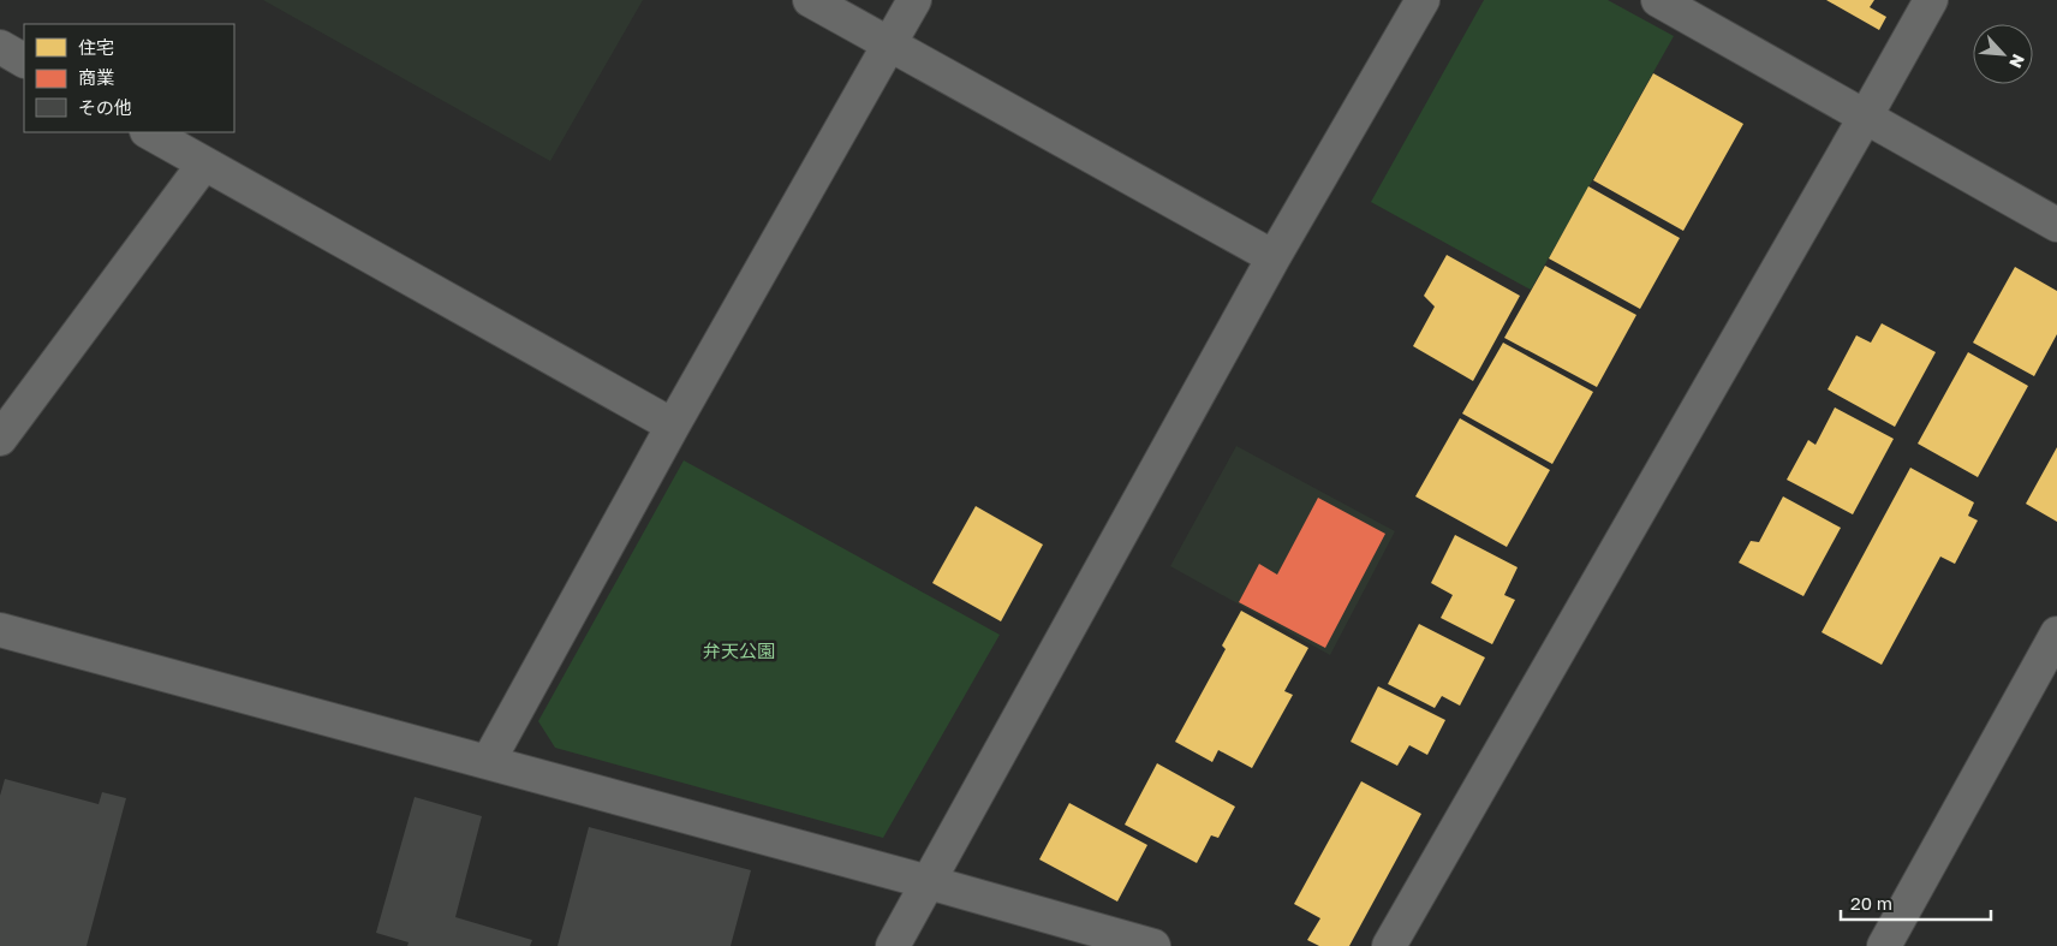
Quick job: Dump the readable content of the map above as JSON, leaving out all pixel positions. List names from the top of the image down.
{
  "parks": ["弁天公園"],
  "legend": ["住宅", "商業", "その他"],
  "scale_bar": "20 m",
  "north": "bottom right"
}
